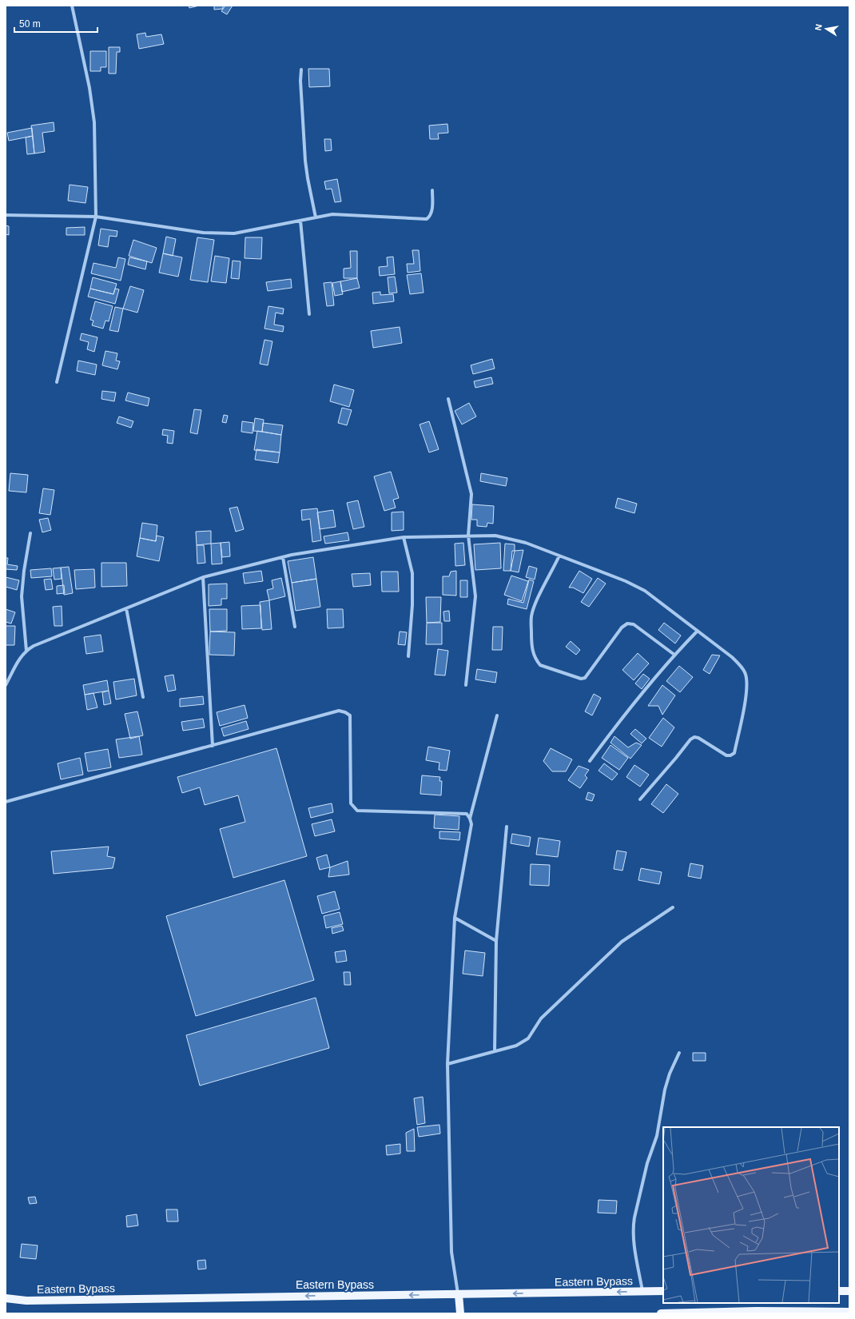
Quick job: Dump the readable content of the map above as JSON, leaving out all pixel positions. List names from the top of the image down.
{
  "streets": {
    "main road": ["Eastern Bypass"]
  },
  "one_way": ["Eastern Bypass"],
  "scale_bar": "50 m",
  "north": "left"
}
